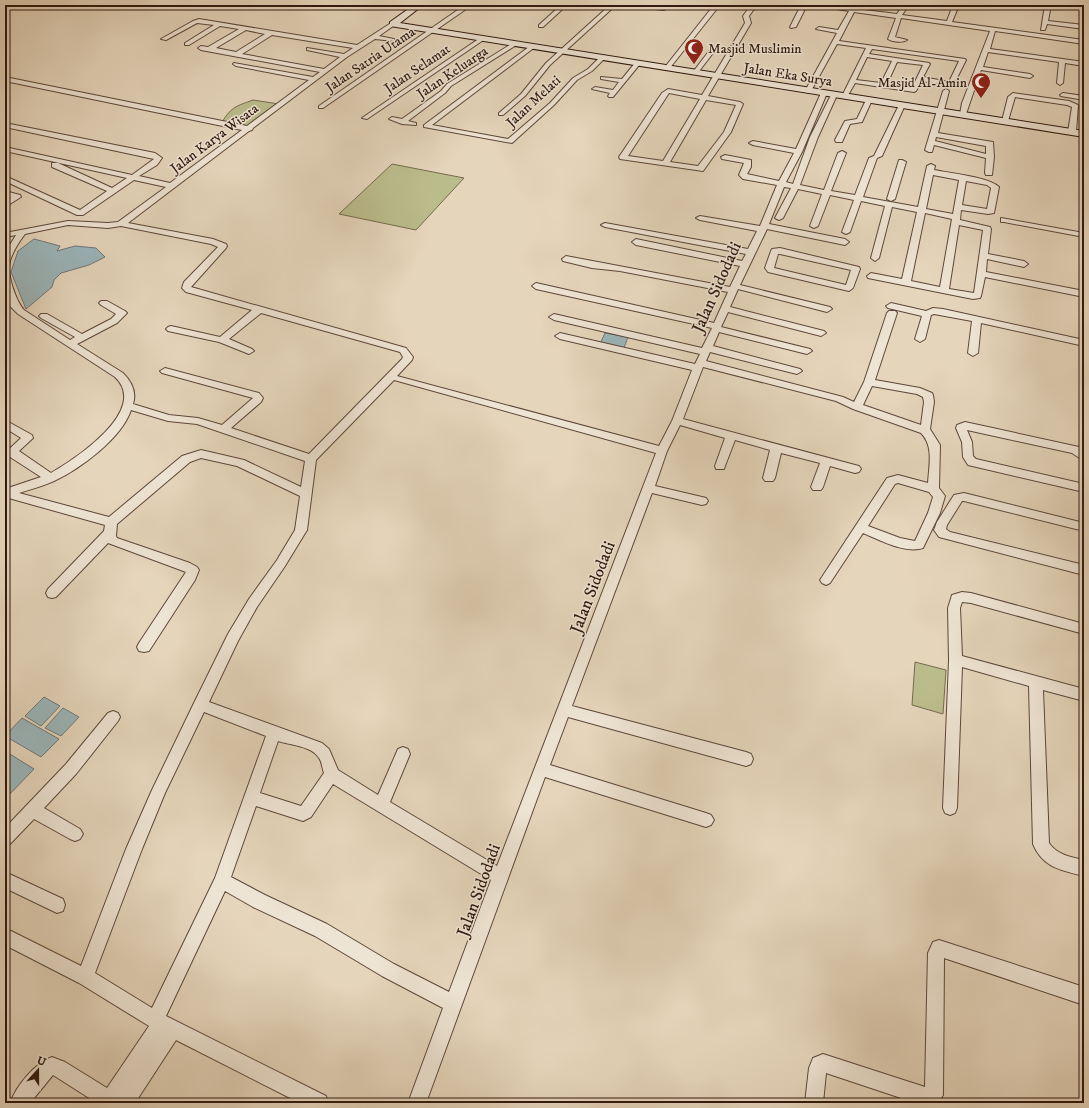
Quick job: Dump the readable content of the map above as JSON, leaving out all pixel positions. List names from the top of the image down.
{
  "streets": {
    "street": [
      "Jalan Satria Utama",
      "Jalan Selamat",
      "Jalan Keluarga",
      "Jalan Eka Surya",
      "Jalan Melati",
      "Jalan Karya Wisata",
      "Jalan Sidodadi"
    ]
  },
  "crossings": [
    ["Jalan Satria Utama", "Jalan Eka Surya"],
    ["Jalan Selamat", "Jalan Eka Surya"],
    ["Jalan Keluarga", "Jalan Eka Surya"],
    ["Jalan Eka Surya", "Jalan Melati"],
    ["Jalan Eka Surya", "Jalan Karya Wisata"],
    ["Jalan Eka Surya", "Jalan Sidodadi"]
  ],
  "places": {
    "mosque": ["Masjid Muslimin", "Masjid Al-Amin"]
  },
  "north": "top"
}
